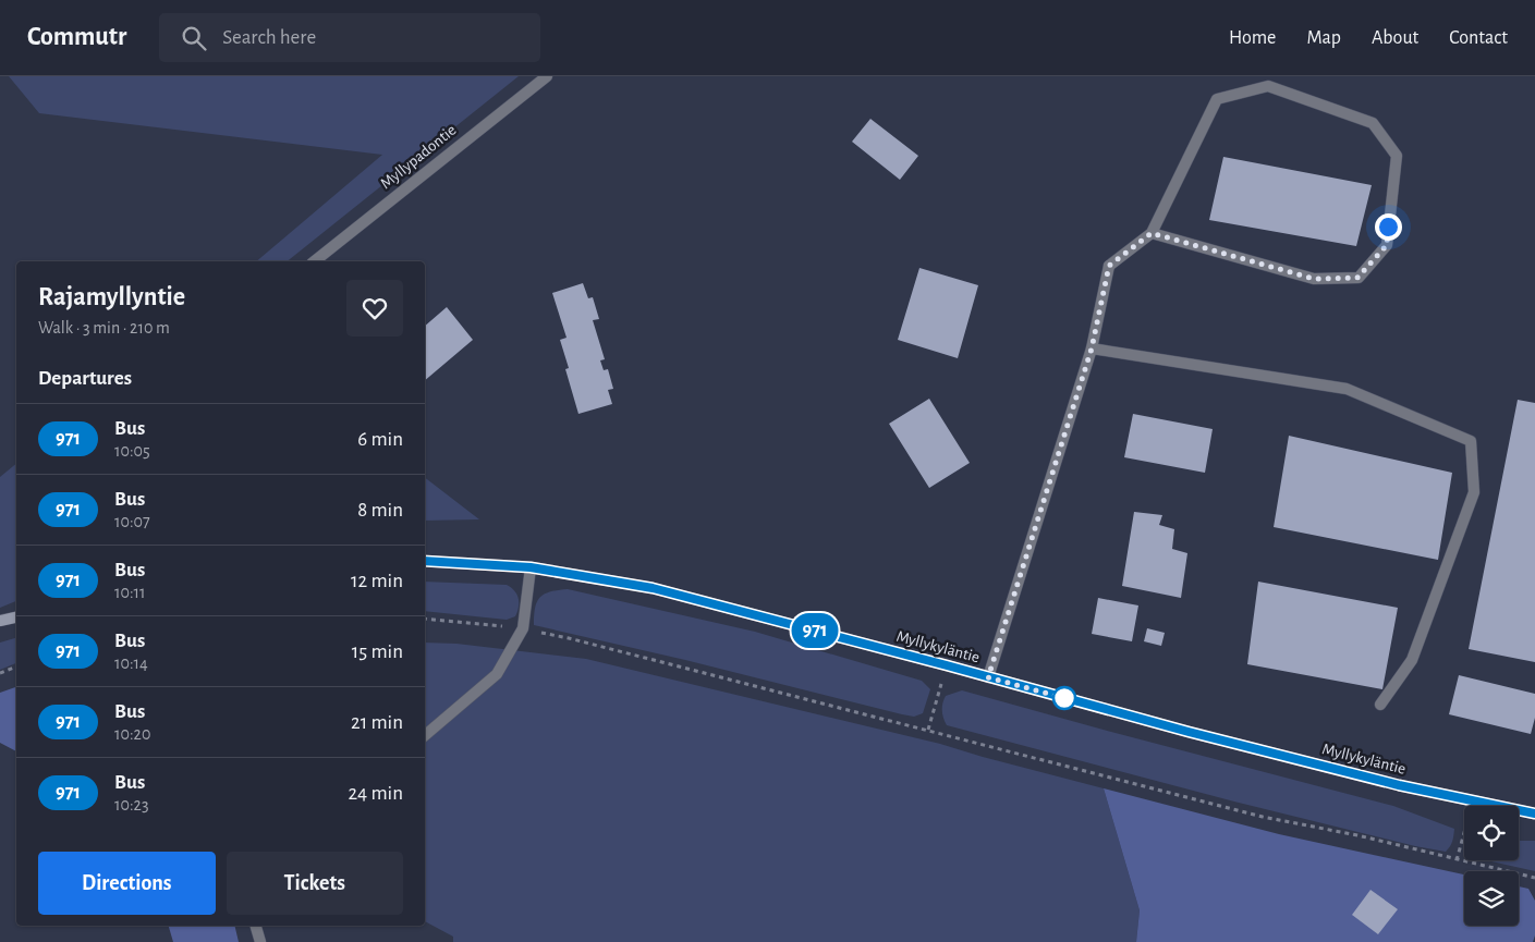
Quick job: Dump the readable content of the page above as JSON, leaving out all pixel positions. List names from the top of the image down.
{
  "streets": {
    "main road": ["Myllykyläntie"],
    "street": ["Myllypadontie"]
  },
  "lines": ["bus line 971"],
  "page": {
    "header": "Commutr",
    "search": "Search here",
    "nav": [
      "Home",
      "Map",
      "About",
      "Contact"
    ],
    "on_map": "971",
    "heading": [
      ["Rajamyllyntie", "Walk · 3 min · 210 m"],
      "Departures"
    ],
    "list": [
      {
        "mark": "971",
        "name": "Bus",
        "note": "10:05",
        "value": "6 min"
      },
      {
        "mark": "971",
        "name": "Bus",
        "note": "10:07",
        "value": "8 min"
      },
      {
        "mark": "971",
        "name": "Bus",
        "note": "10:11",
        "value": "12 min"
      },
      {
        "mark": "971",
        "name": "Bus",
        "note": "10:14",
        "value": "15 min"
      },
      {
        "mark": "971",
        "name": "Bus",
        "note": "10:20",
        "value": "21 min"
      },
      {
        "mark": "971",
        "name": "Bus",
        "note": "10:23",
        "value": "24 min"
      }
    ],
    "buttons": ["Directions", "Tickets"]
  }
}
